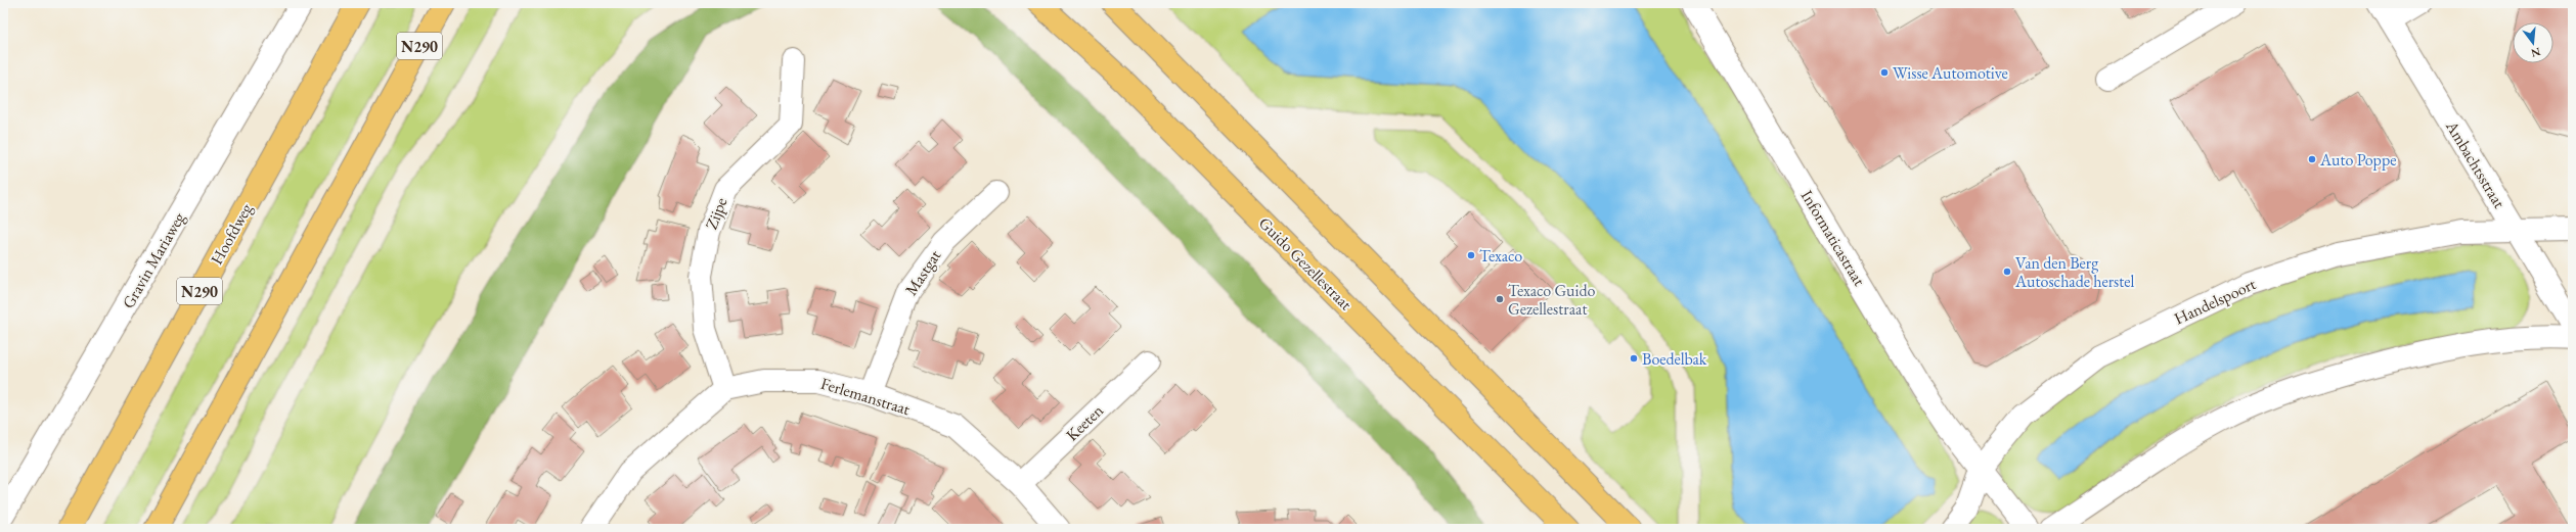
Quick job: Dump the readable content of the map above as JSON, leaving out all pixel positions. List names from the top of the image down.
{
  "streets": {
    "main road": ["N290", "Hoofdweg", "Guido Gezellestraat"],
    "street": [
      "Ambachtsstraat",
      "Zijpe",
      "Informaticastraat",
      "Gravin Mariaweg",
      "Mastgat",
      "Handelspoort",
      "Ferlemanstraat",
      "Keeten"
    ]
  },
  "crossings": [
    ["Ambachtsstraat", "Handelspoort"],
    ["Zijpe", "Ferlemanstraat"],
    ["Informaticastraat", "Handelspoort"],
    ["Mastgat", "Ferlemanstraat"],
    ["Ferlemanstraat", "Keeten"]
  ],
  "places": [
    "Wisse Automotive",
    "Auto Poppe",
    "Texaco",
    "Van den Berg Autoschade herstel",
    "Texaco Guido Gezellestraat",
    "Boedelbak"
  ],
  "north": "bottom"
}
